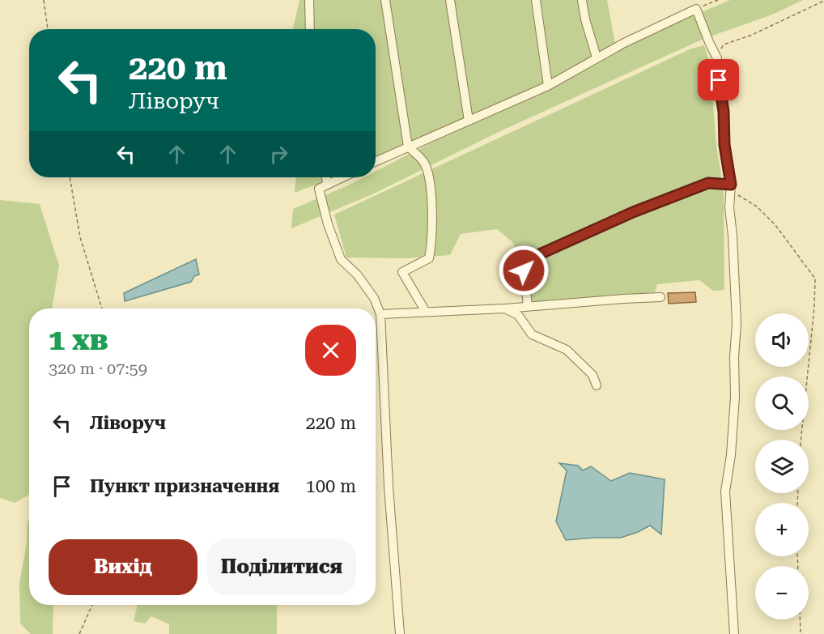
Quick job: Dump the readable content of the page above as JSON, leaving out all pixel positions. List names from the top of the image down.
{
  "page": {
    "turn": ["220 m", "Ліворуч"],
    "heading": ["1 хв", "320 m · 07:59"],
    "map_buttons": ["+", "−"],
    "list": [
      {
        "name": "Ліворуч",
        "value": "220 m"
      },
      {
        "name": "Пункт призначення",
        "value": "100 m"
      }
    ],
    "buttons": ["Вихід", "Поділитися"]
  }
}
